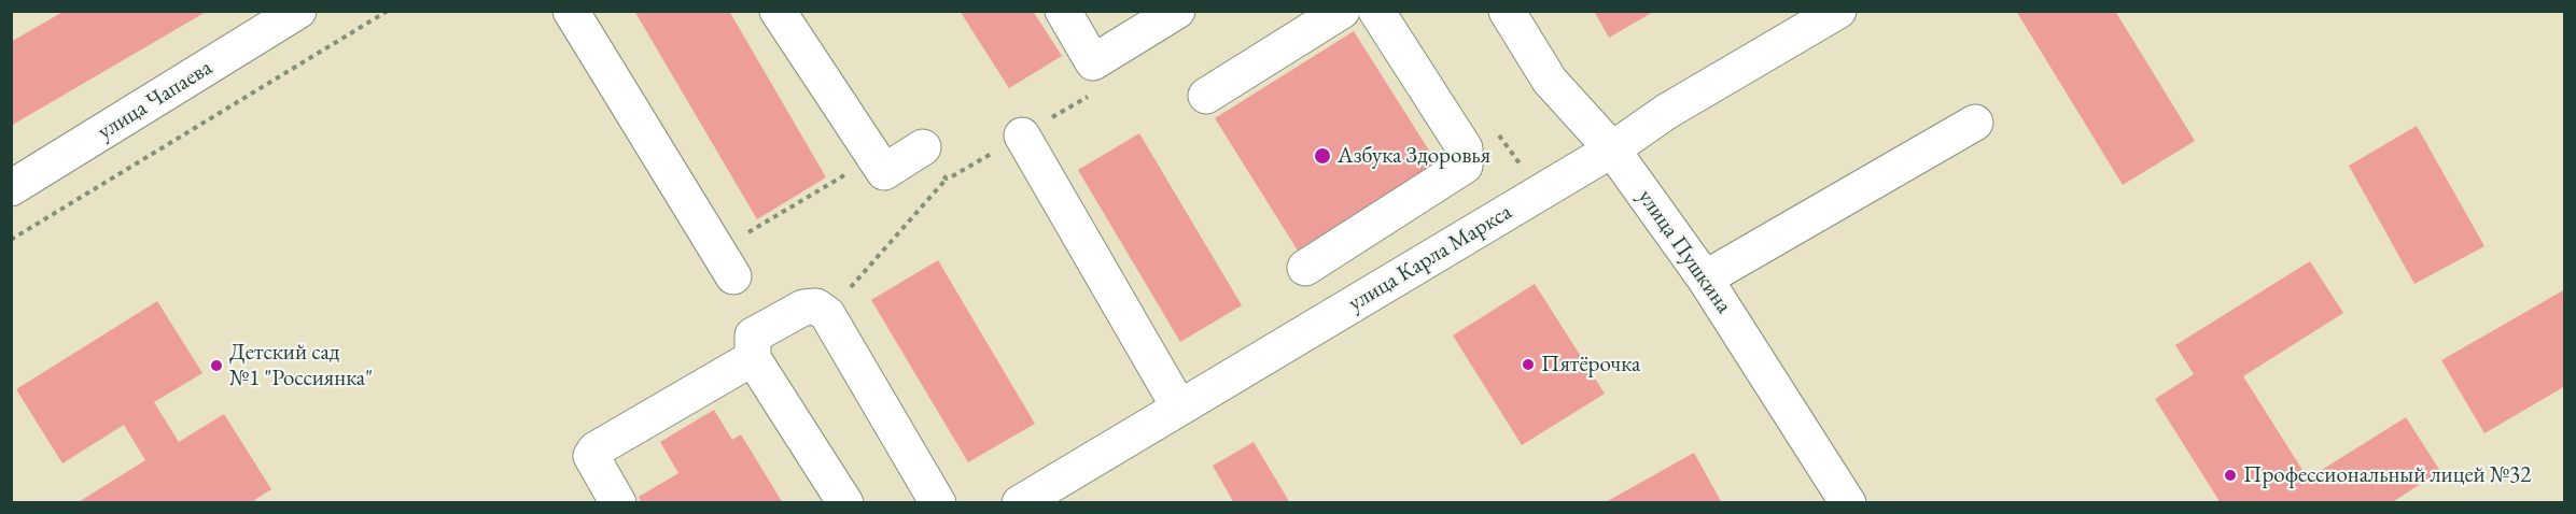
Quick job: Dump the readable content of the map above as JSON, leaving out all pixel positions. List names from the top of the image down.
{
  "streets": {
    "street": ["улица Чапаева", "улица Пушкина", "улица Карла Маркса"]
  },
  "crossings": [
    ["улица Пушкина", "улица Карла Маркса"]
  ],
  "places": [
    "Азбука Здоровья",
    "Пятёрочка",
    "Детский сад №1 \"Россиянка\"",
    "Профессиональный лицей №32"
  ]
}
